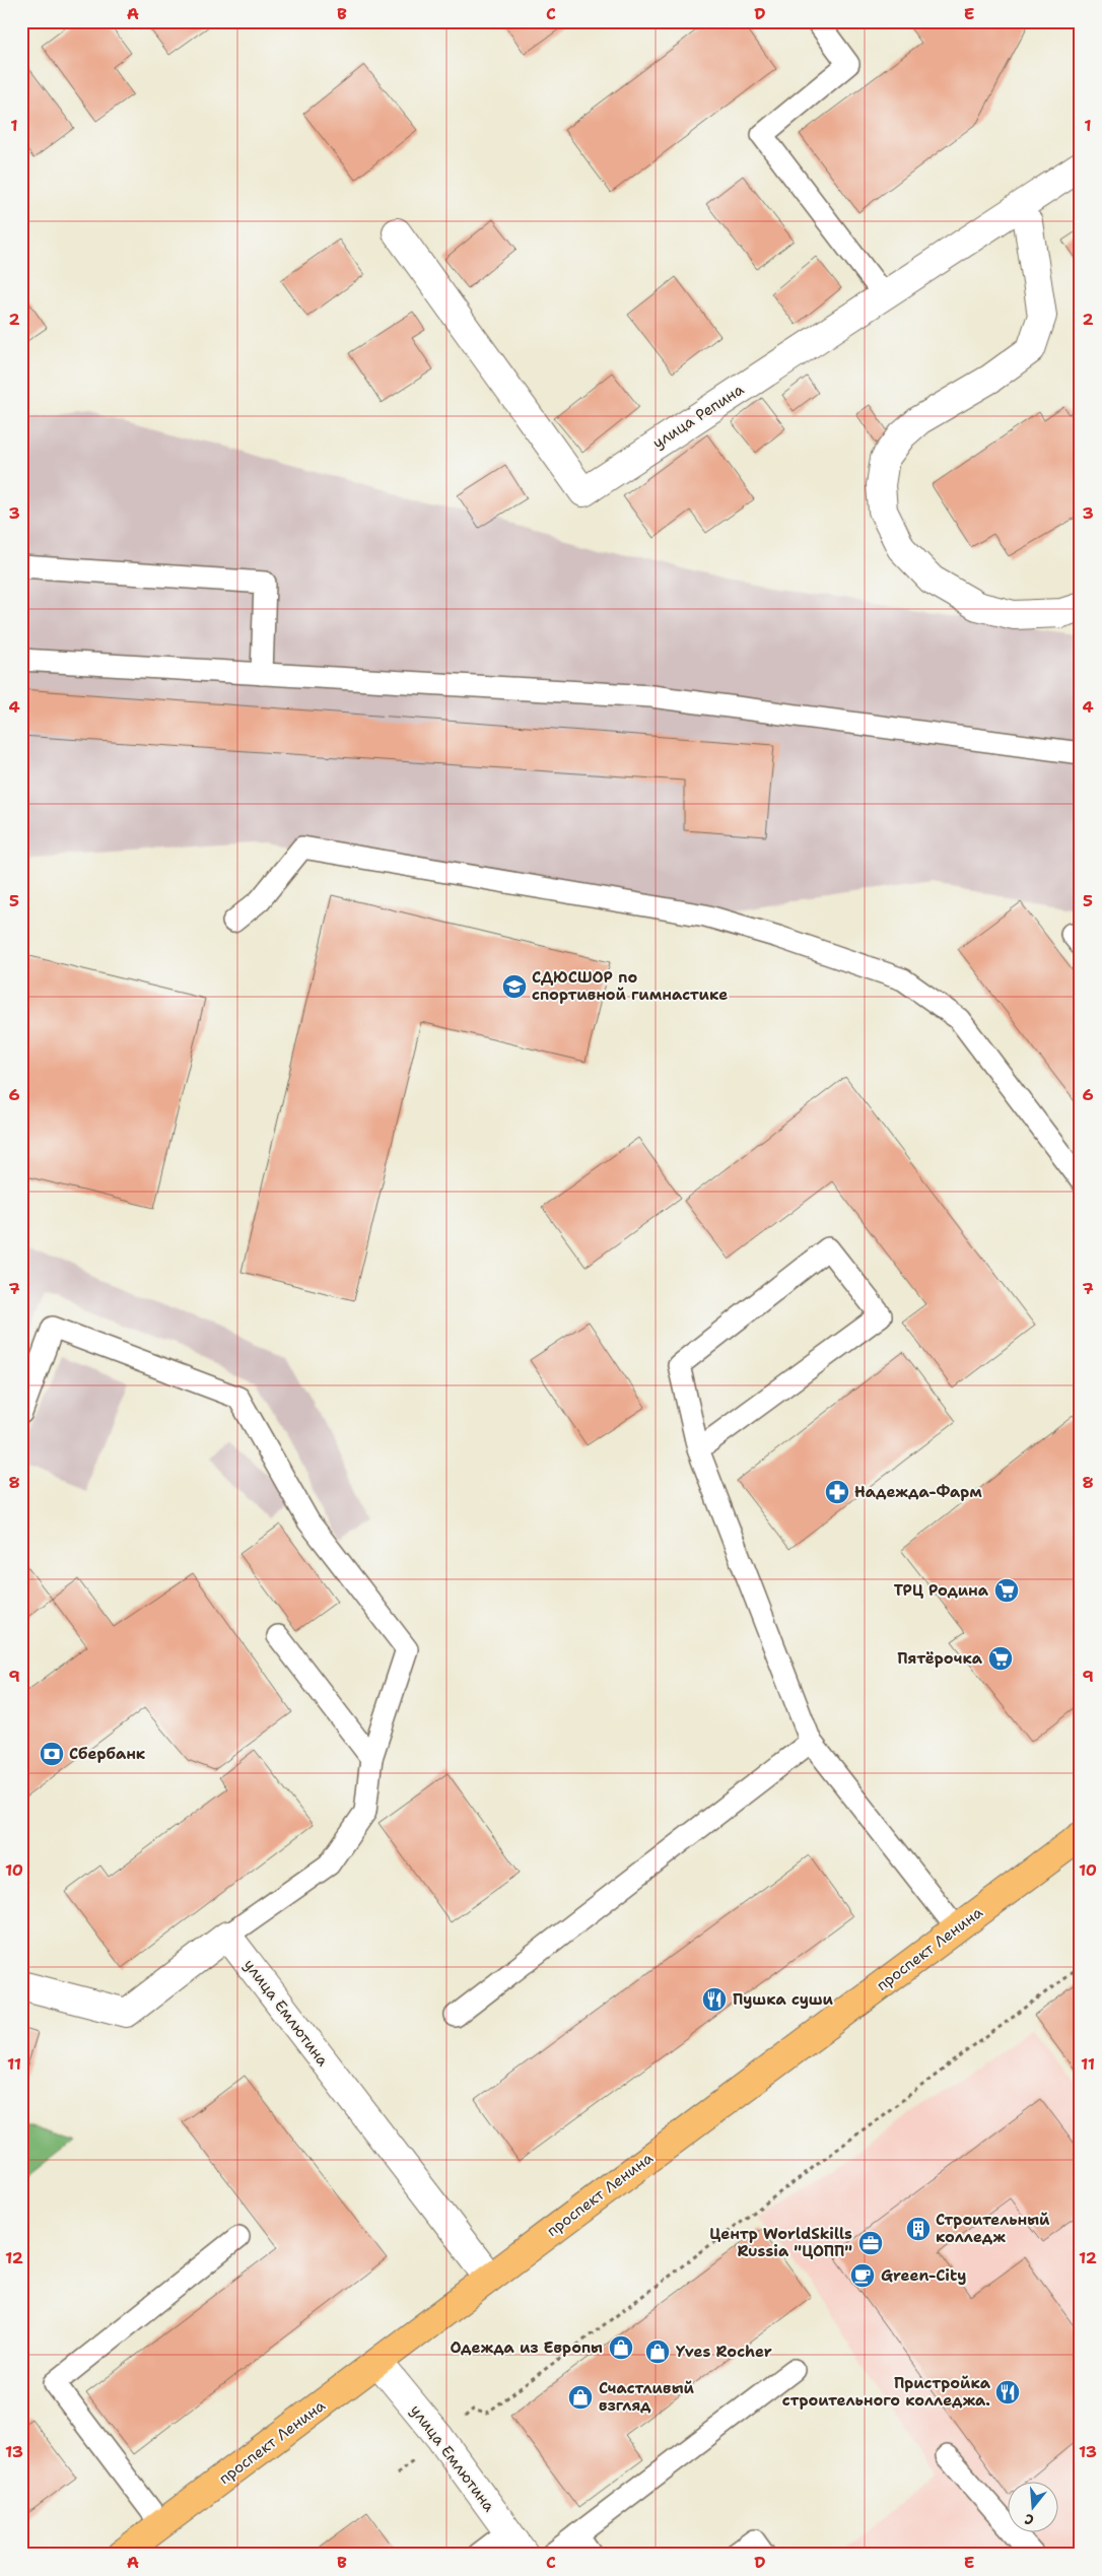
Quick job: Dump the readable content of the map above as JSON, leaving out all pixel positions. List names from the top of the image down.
{
  "streets": {
    "main road": ["проспект Ленина"],
    "street": ["улица Репина", "улица Емлютина"]
  },
  "crossings": [
    ["проспект Ленина", "улица Емлютина"]
  ],
  "places": {
    "school or university": ["СДЮСШОР по спортивной гимнастике"],
    "pharmacy": ["Надежда-Фарм"],
    "supermarket": ["ТРЦ Родина", "Пятёрочка"],
    "bank": ["Сбербанк"],
    "restaurant": ["Пушка суши", "Пристройка строительного колледжа."],
    "building": ["Строительный колледж"],
    "office": ["Центр WorldSkills Russia \"ЦОПП\""],
    "cafe": ["Green-City"],
    "shop": ["Одежда из Европы", "Yves Rocher", "Счастливый взгляд"]
  },
  "north": "bottom",
  "grid": {
    "columns": [
      "A",
      "B",
      "C",
      "D",
      "E"
    ],
    "rows": [
      "1",
      "2",
      "3",
      "4",
      "5",
      "6",
      "7",
      "8",
      "9",
      "10",
      "11",
      "12",
      "13"
    ]
  }
}
